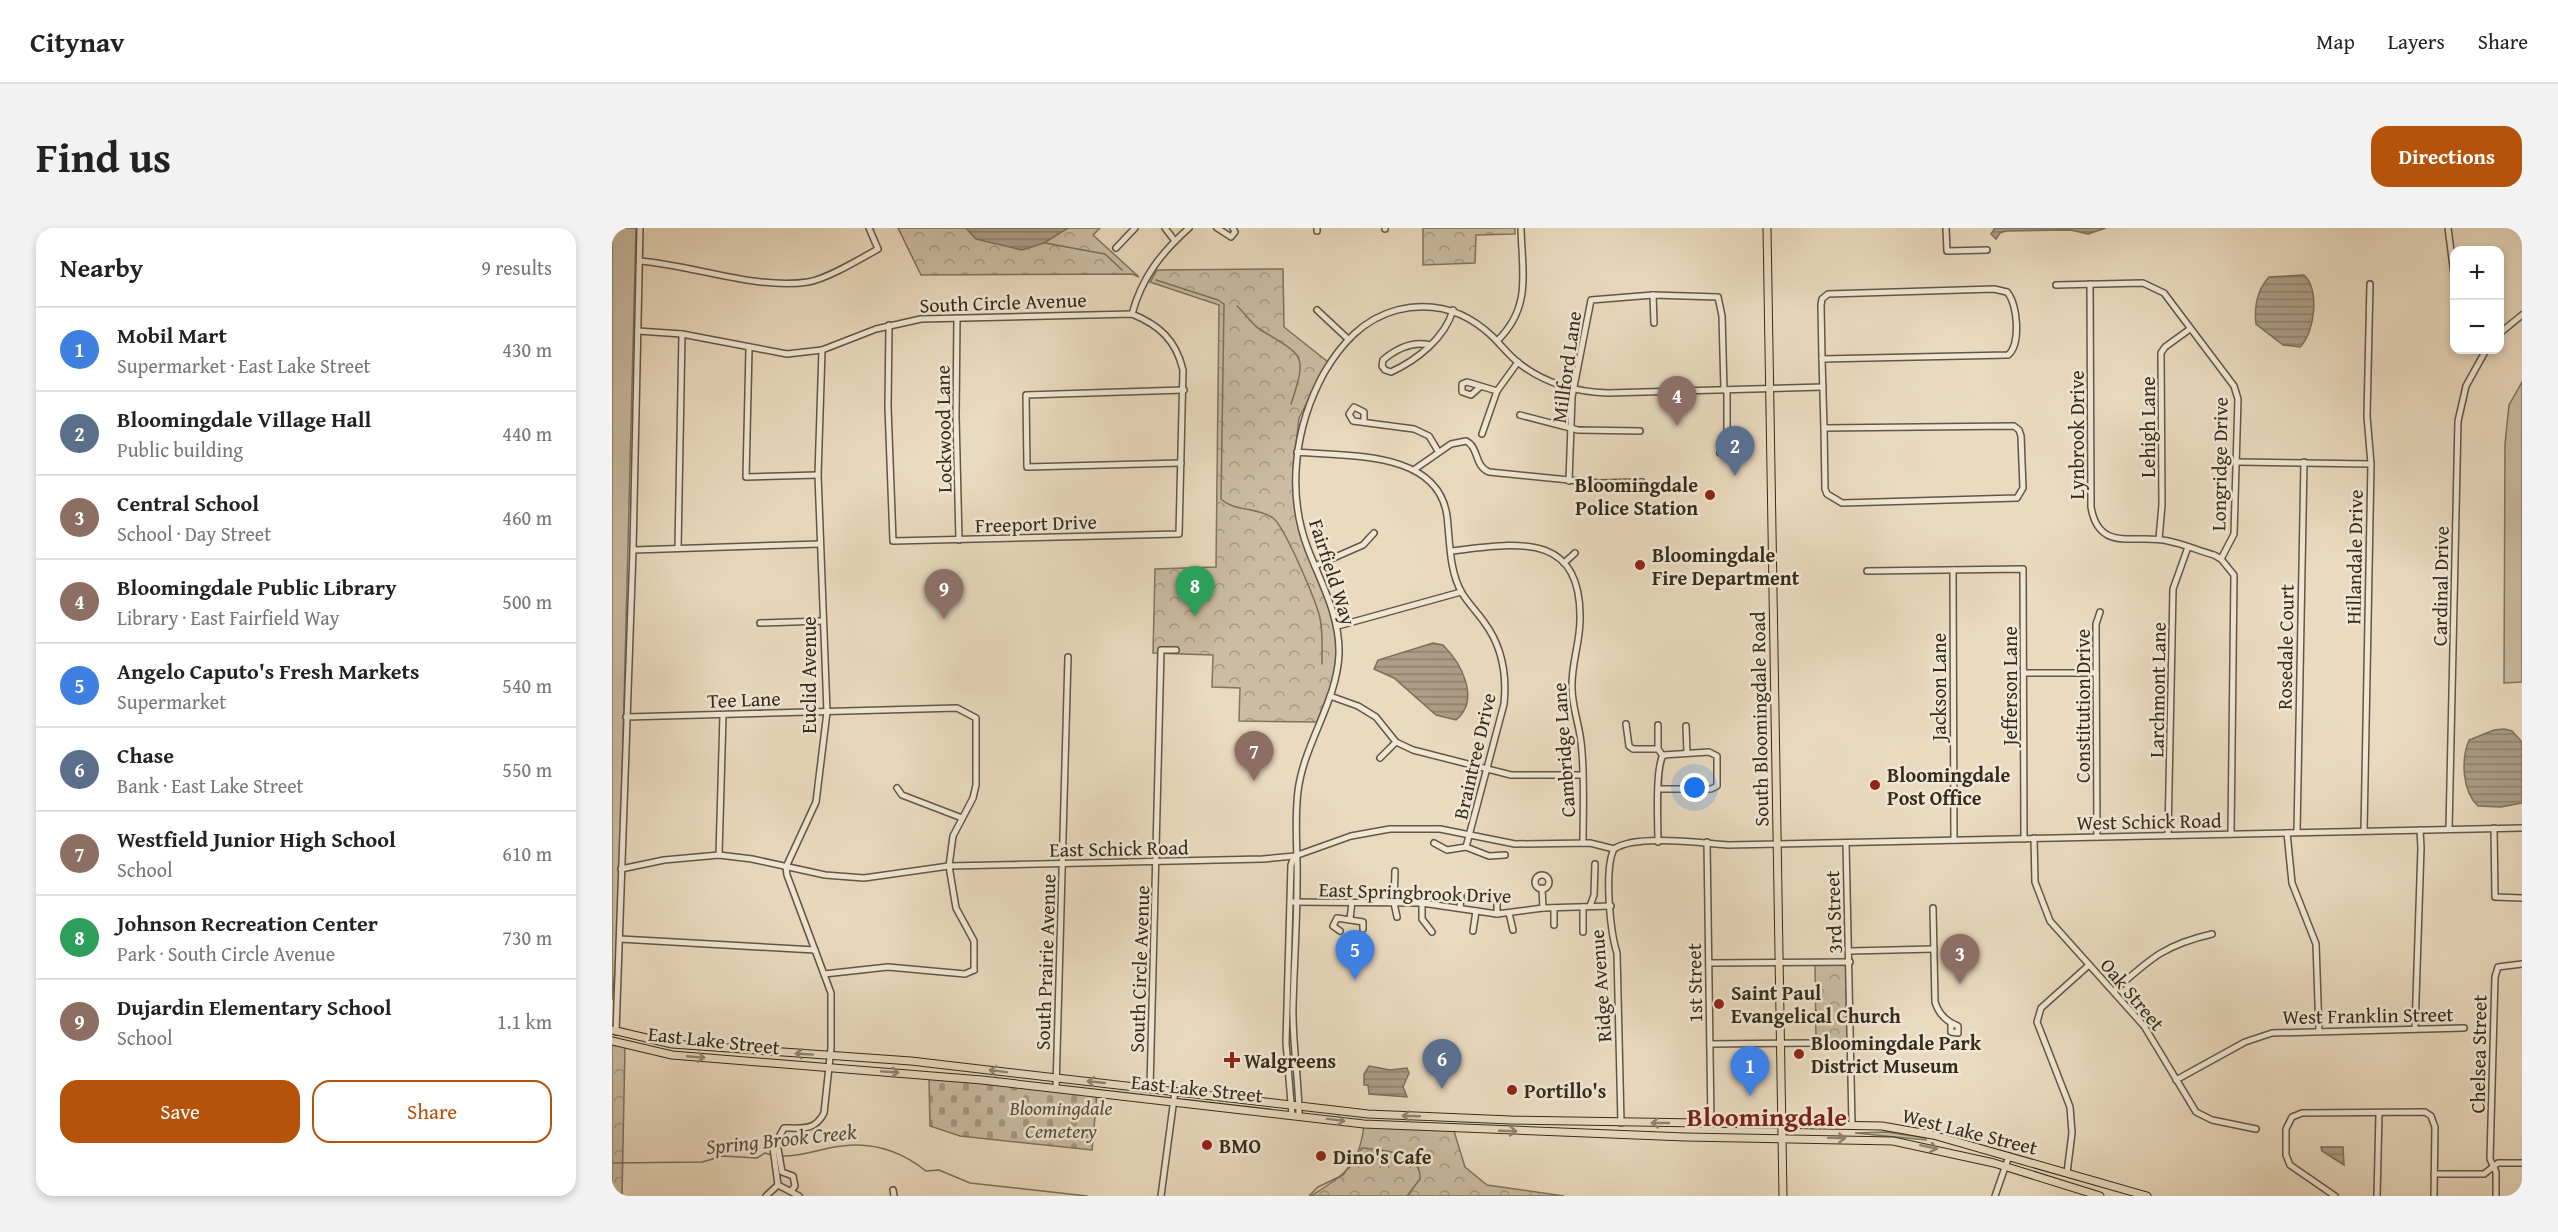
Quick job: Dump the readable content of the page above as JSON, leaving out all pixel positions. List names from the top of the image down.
{
  "streets": {
    "main road": ["South Bloomingdale Road", "East Lake Street", "West Lake Street"],
    "street": [
      "South Circle Avenue",
      "Millford Lane",
      "Lehigh Lane",
      "Lockwood Lane",
      "Lynbrook Drive",
      "Longridge Drive",
      "Freeport Drive",
      "Hillandale Drive",
      "Fairfield Way",
      "Cardinal Drive",
      "Rosedale Court",
      "Euclid Avenue",
      "Jefferson Lane",
      "Jackson Lane",
      "Larchmont Lane",
      "Tee Lane",
      "Constitution Drive",
      "Cambridge Lane",
      "Braintree Drive",
      "West Schick Road",
      "East Schick Road",
      "East Springbrook Drive",
      "3rd Street",
      "South Prairie Avenue",
      "1st Street",
      "Ridge Avenue",
      "Oak Street",
      "West Franklin Street",
      "Chelsea Street"
    ]
  },
  "crossings": [
    ["South Circle Avenue", "Lockwood Lane"],
    ["South Circle Avenue", "Freeport Drive"],
    ["South Circle Avenue", "Euclid Avenue"],
    ["South Circle Avenue", "East Schick Road"],
    ["South Circle Avenue", "East Lake Street"],
    ["Lehigh Lane", "Lynbrook Drive"],
    ["Lehigh Lane", "Longridge Drive"],
    ["Lockwood Lane", "Freeport Drive"],
    ["Lynbrook Drive", "Longridge Drive"],
    ["Lynbrook Drive", "Larchmont Lane"],
    ["Longridge Drive", "West Schick Road"],
    ["Hillandale Drive", "West Schick Road"],
    ["Fairfield Way", "Braintree Drive"],
    ["Fairfield Way", "East Schick Road"],
    ["Fairfield Way", "East Springbrook Drive"],
    ["Fairfield Way", "East Lake Street"],
    ["Cardinal Drive", "West Schick Road"],
    ["Rosedale Court", "West Schick Road"],
    ["Euclid Avenue", "Tee Lane"],
    ["Euclid Avenue", "East Schick Road"],
    ["Jefferson Lane", "Jackson Lane"],
    ["Jefferson Lane", "West Schick Road"],
    ["Jackson Lane", "West Schick Road"],
    ["Larchmont Lane", "West Schick Road"],
    ["Constitution Drive", "West Schick Road"],
    ["South Bloomingdale Road", "West Schick Road"],
    ["South Bloomingdale Road", "East Lake Street"],
    ["South Bloomingdale Road", "West Lake Street"],
    ["Cambridge Lane", "East Schick Road"],
    ["Braintree Drive", "East Schick Road"],
    ["West Schick Road", "3rd Street"],
    ["West Schick Road", "Oak Street"],
    ["East Schick Road", "South Prairie Avenue"],
    ["East Schick Road", "Ridge Avenue"],
    ["East Springbrook Drive", "Ridge Avenue"],
    ["3rd Street", "West Lake Street"],
    ["South Prairie Avenue", "East Lake Street"],
    ["1st Street", "East Lake Street"],
    ["Ridge Avenue", "East Lake Street"],
    ["Oak Street", "West Franklin Street"],
    ["East Lake Street", "West Lake Street"]
  ],
  "districts": ["Bloomingdale"],
  "water": ["Spring Brook Creek"],
  "parks": ["Bloomingdale Cemetery"],
  "places": {
    "other": [
      "Bloomingdale Police Station",
      "Bloomingdale Fire Department",
      "Bloomingdale Post Office",
      "Saint Paul Evangelical Church",
      "Bloomingdale Park District Museum",
      "Portillo's",
      "BMO",
      "Dino's Cafe"
    ],
    "health": ["Walgreens"]
  },
  "page": {
    "header": "Citynav",
    "nav": ["Map", "Layers", "Share"],
    "title": "Find us",
    "buttons": [
      "Directions",
      ["Save", "Share"]
    ],
    "heading": ["Nearby", "9 results"],
    "map_buttons": ["+", "−"],
    "list": [
      {
        "mark": "1",
        "name": "Mobil Mart",
        "note": "Supermarket · East Lake Street",
        "value": "430 m"
      },
      {
        "mark": "2",
        "name": "Bloomingdale Village Hall",
        "note": "Public building",
        "value": "440 m"
      },
      {
        "mark": "3",
        "name": "Central School",
        "note": "School · Day Street",
        "value": "460 m"
      },
      {
        "mark": "4",
        "name": "Bloomingdale Public Library",
        "note": "Library · East Fairfield Way",
        "value": "500 m"
      },
      {
        "mark": "5",
        "name": "Angelo Caputo's Fresh Markets",
        "note": "Supermarket",
        "value": "540 m"
      },
      {
        "mark": "6",
        "name": "Chase",
        "note": "Bank · East Lake Street",
        "value": "550 m"
      },
      {
        "mark": "7",
        "name": "Westfield Junior High School",
        "note": "School",
        "value": "610 m"
      },
      {
        "mark": "8",
        "name": "Johnson Recreation Center",
        "note": "Park · South Circle Avenue",
        "value": "730 m"
      },
      {
        "mark": "9",
        "name": "Dujardin Elementary School",
        "note": "School",
        "value": "1.1 km"
      }
    ],
    "pins": [
      "4",
      "2",
      "8",
      "9",
      "7",
      "5",
      "3",
      "6",
      "1"
    ]
  }
}
